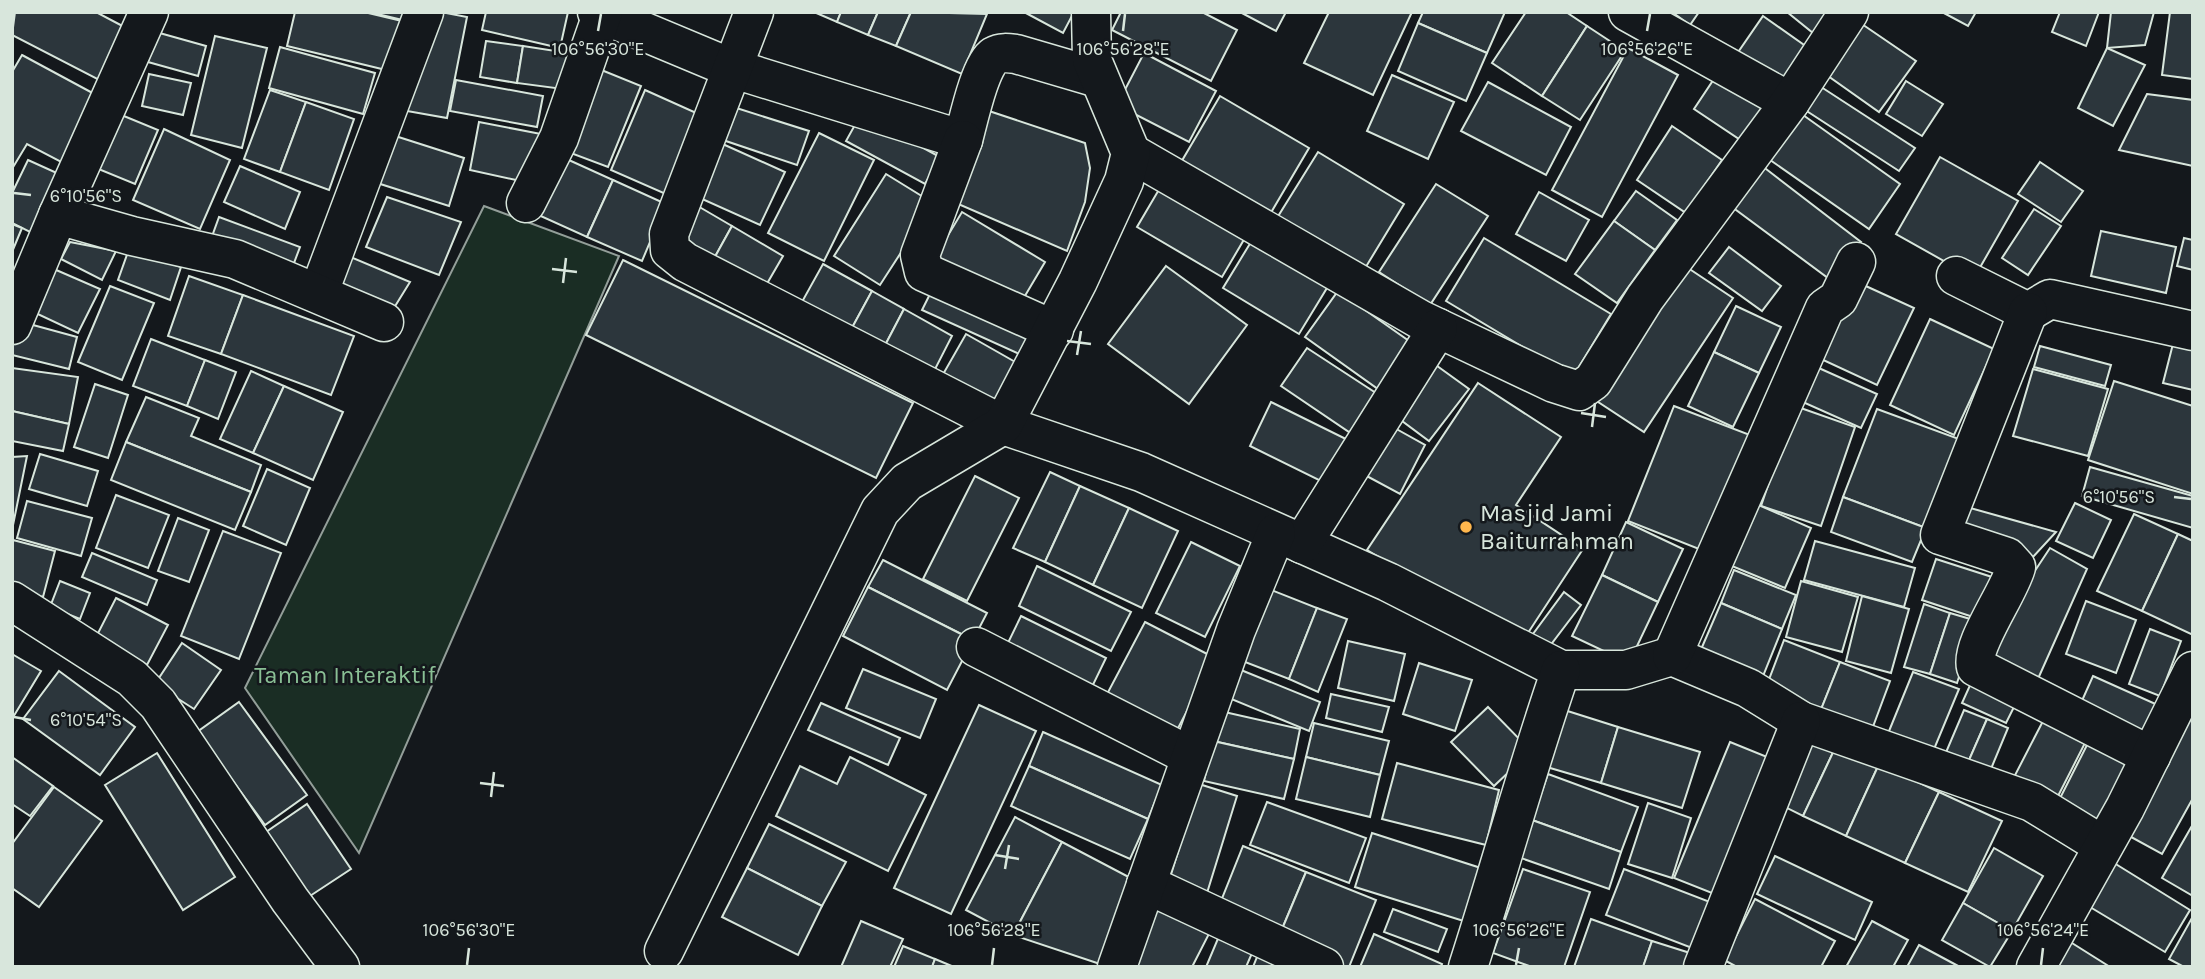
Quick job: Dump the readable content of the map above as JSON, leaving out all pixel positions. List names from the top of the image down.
{
  "parks": ["Taman Interaktif"],
  "places": ["Masjid Jami Baiturrahman"],
  "coordinates": [
    "106°56'30\"E",
    "106°56'28\"E",
    "106°56'26\"E",
    "6°10'56\"S",
    "6°10'54\"S",
    "106°56'24\"E"
  ]
}
